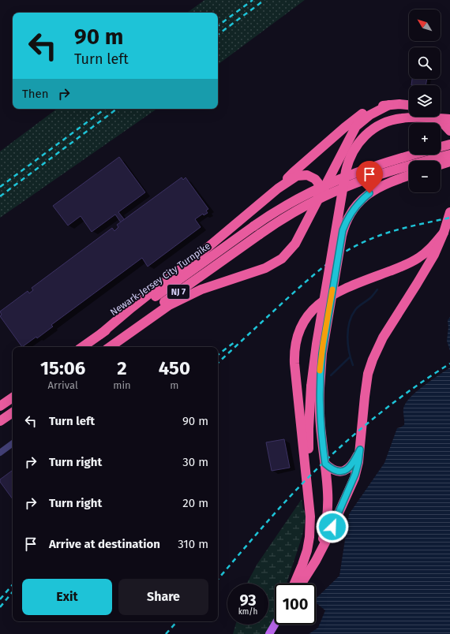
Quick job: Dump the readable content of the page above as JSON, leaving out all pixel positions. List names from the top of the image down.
{
  "streets": {
    "highway": ["Newark-Jersey City Turnpike", "NJ 7"]
  },
  "north": "top left",
  "page": {
    "map_buttons": ["+", "−"],
    "turn": ["90 m", "Turn left"],
    "then": "Then",
    "eta": [
      "15:06",
      "Arrival",
      "2",
      "min",
      "450",
      "m"
    ],
    "list": [
      {
        "name": "Turn left",
        "value": "90 m"
      },
      {
        "name": "Turn right",
        "value": "30 m"
      },
      {
        "name": "Turn right",
        "value": "20 m"
      },
      {
        "name": "Arrive at destination",
        "value": "310 m"
      }
    ],
    "buttons": ["Exit", "Share"],
    "speed": "93 km/h",
    "limit": "100"
  }
}
